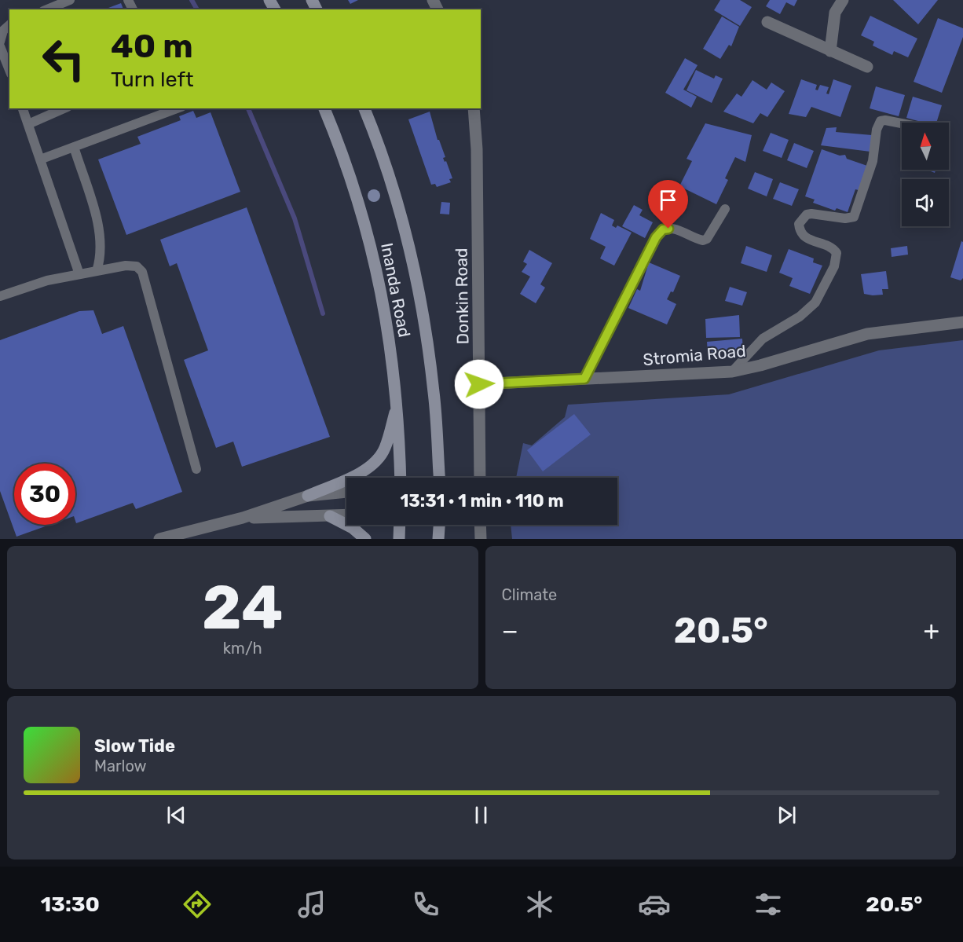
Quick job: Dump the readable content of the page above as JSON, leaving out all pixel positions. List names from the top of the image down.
{
  "streets": {
    "main road": ["Inanda Road"],
    "street": ["Donkin Road", "Stromia Road"]
  },
  "crossings": [
    ["Donkin Road", "Stromia Road"]
  ],
  "north": "top",
  "page": {
    "turn": ["40 m", "Turn left"],
    "limit": "30",
    "trip": "13:31 · 1 min · 110 m",
    "tile": [
      ["24", "km/h"],
      "Climate"
    ],
    "heat": ["−", "20.5°", "+"],
    "song": ["Slow Tide", "Marlow"],
    "tabs": ["13:30", "20.5°"]
  }
}
